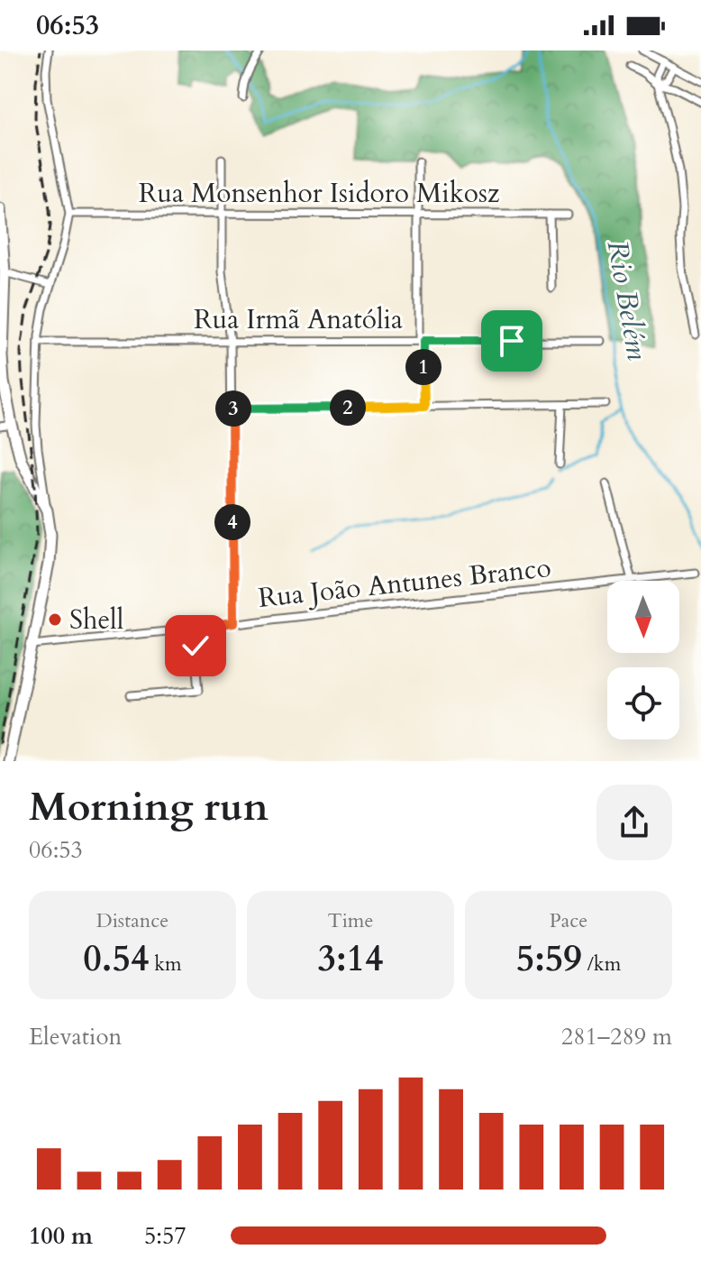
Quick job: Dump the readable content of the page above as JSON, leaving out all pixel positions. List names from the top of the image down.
{
  "streets": {
    "street": ["Rua Monsenhor Isidoro Mikosz", "Rua Irmã Anatólia", "Rua João Antunes Branco"]
  },
  "water": ["Rio Belém"],
  "places": ["Shell"],
  "north": "bottom",
  "page": {
    "status": "06:53",
    "pins": [
      "1",
      "2",
      "3",
      "4"
    ],
    "heading": ["Morning run", "06:53"],
    "stats": [
      ["Distance", "0.54 km"],
      ["Time", "3:14"],
      ["Pace", "5:59 /km"]
    ],
    "chart": ["Elevation", "281–289 m"],
    "list": [
      {
        "name": "100 m",
        "note": "5:57"
      }
    ]
  }
}
